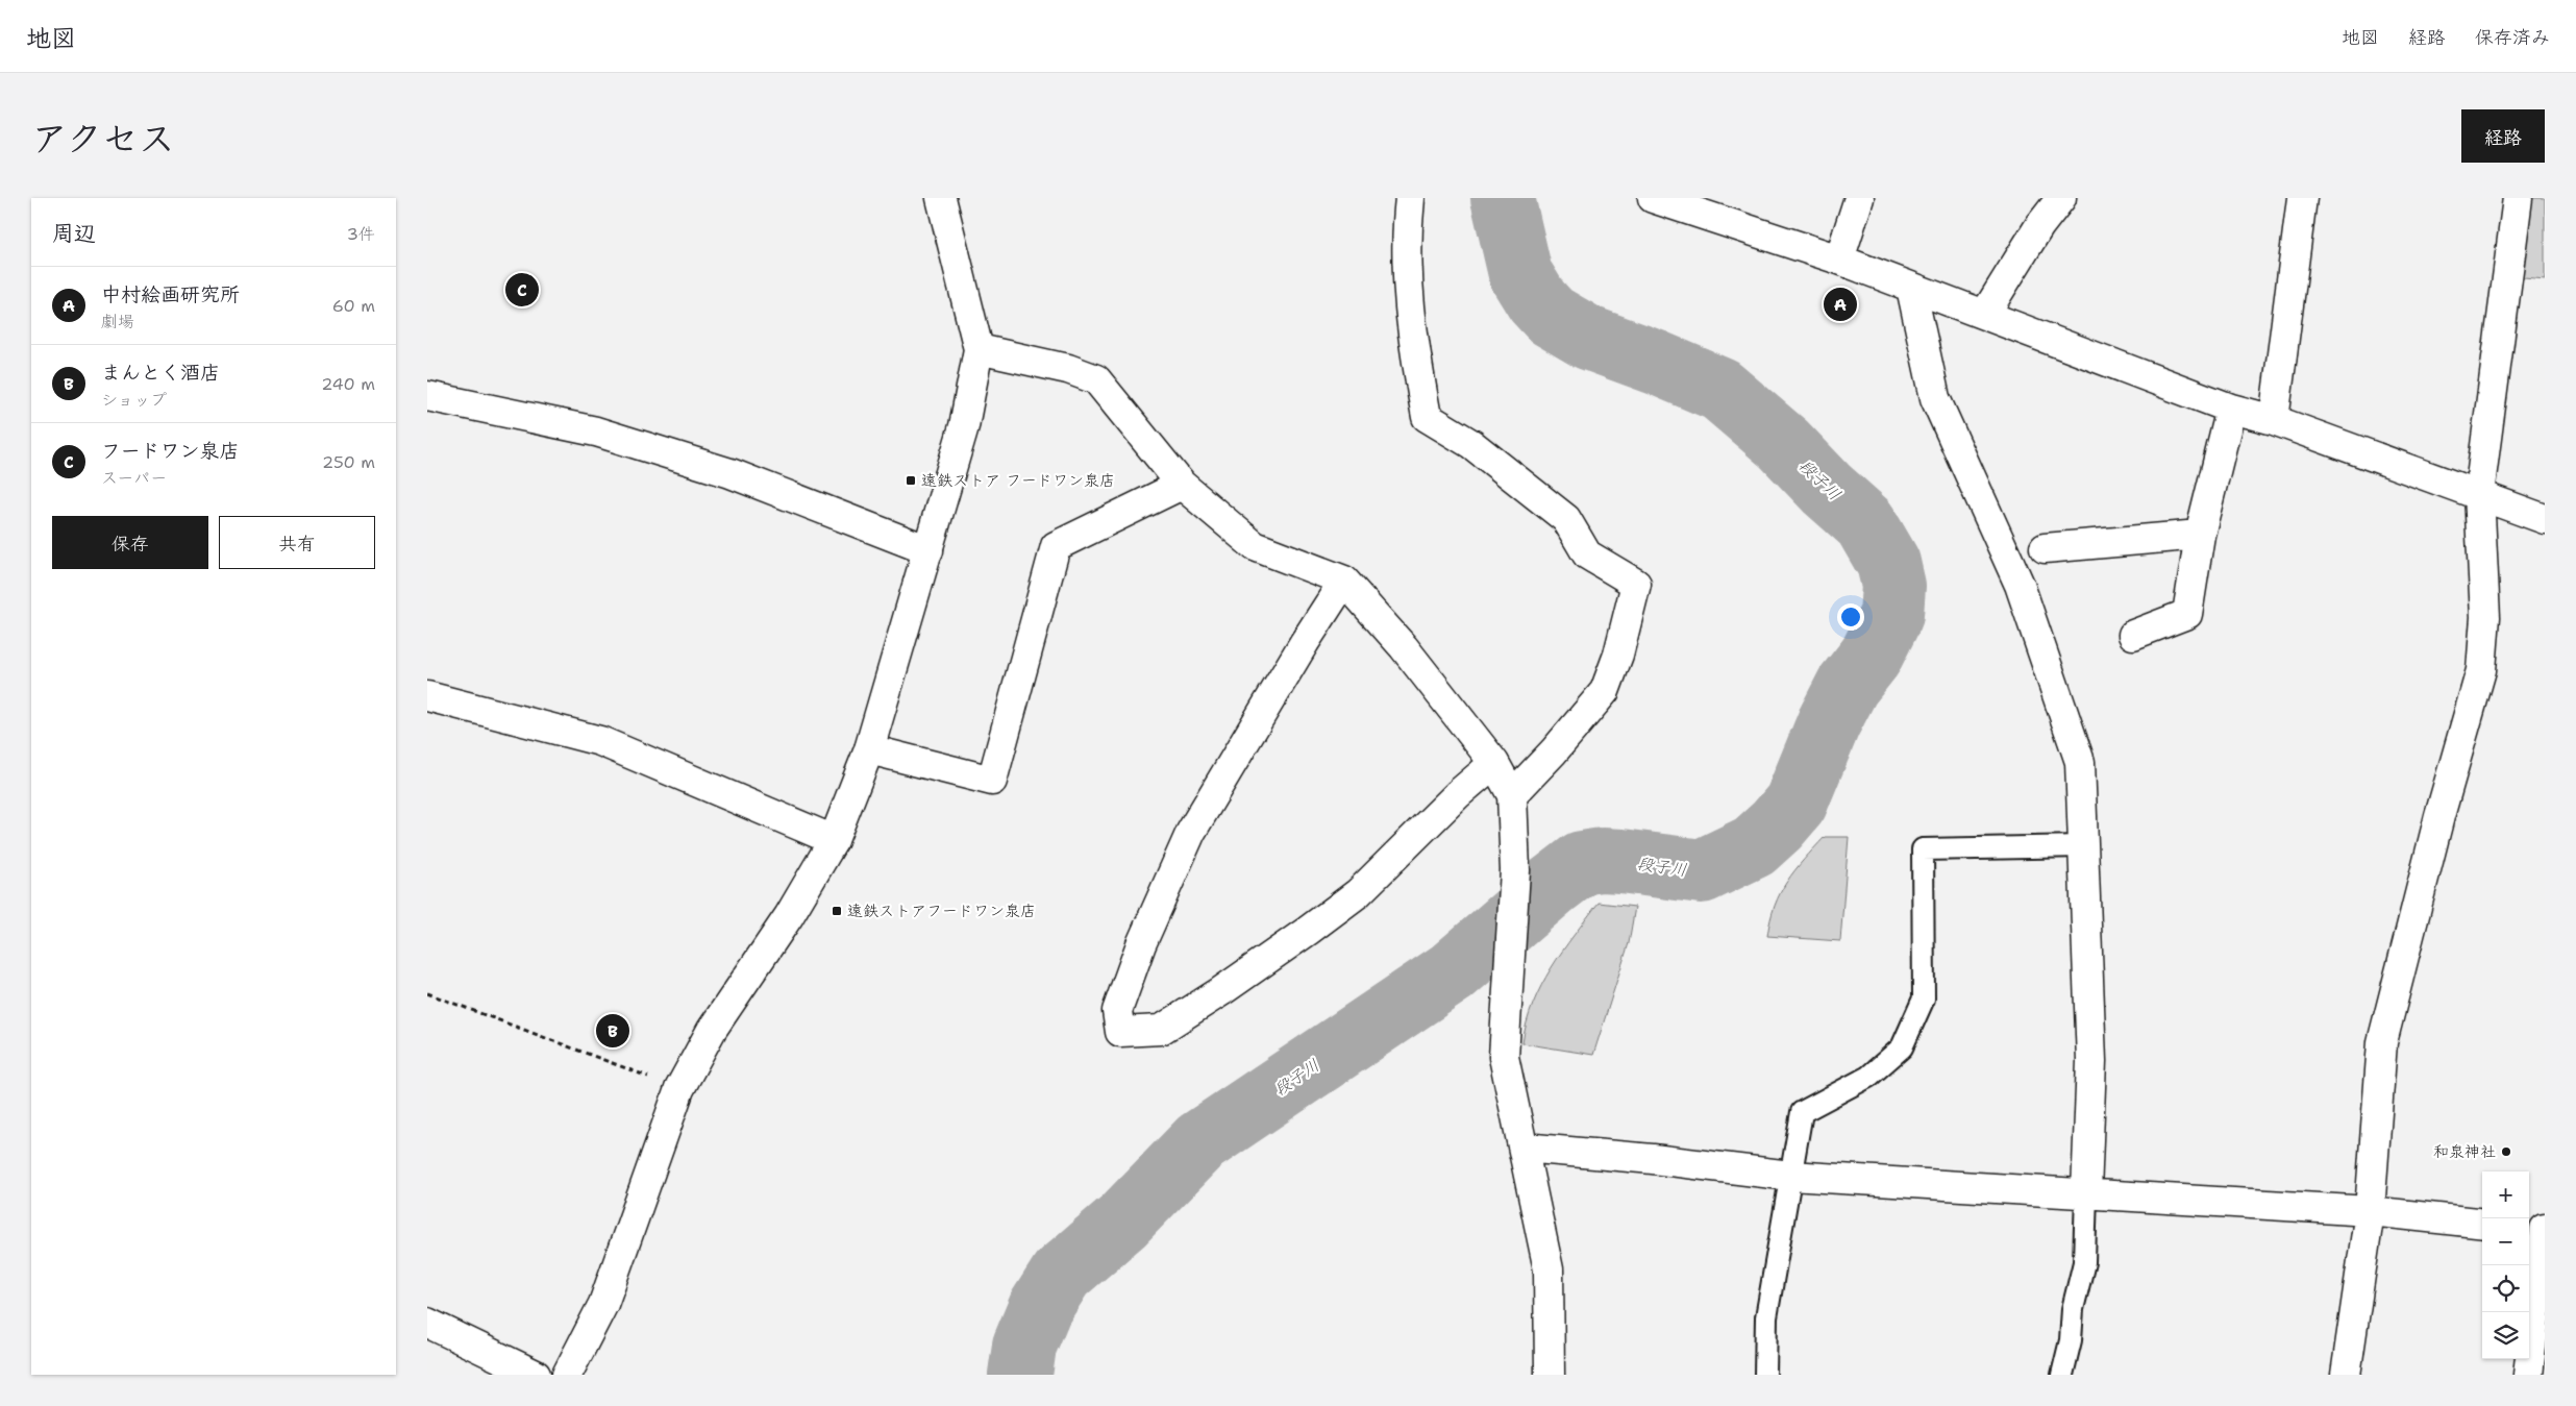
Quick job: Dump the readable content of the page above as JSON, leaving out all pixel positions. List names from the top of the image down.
{
  "water": ["段子川"],
  "places": {
    "transit": ["遠鉄ストア フードワン泉店", "遠鉄ストアフードワン泉店"],
    "other": ["和泉神社"]
  },
  "page": {
    "header": "地図",
    "nav": ["地図", "経路", "保存済み"],
    "title": "アクセス",
    "buttons": [
      "経路",
      ["保存", "共有"]
    ],
    "heading": ["周辺", "3件"],
    "list": [
      {
        "mark": "A",
        "name": "中村絵画研究所",
        "note": "劇場",
        "value": "60 m"
      },
      {
        "mark": "B",
        "name": "まんとく酒店",
        "note": "ショップ",
        "value": "240 m"
      },
      {
        "mark": "C",
        "name": "フードワン泉店",
        "note": "スーパー",
        "value": "250 m"
      }
    ],
    "pins": ["C", "A", "B"],
    "map_buttons": ["+", "−"]
  }
}
